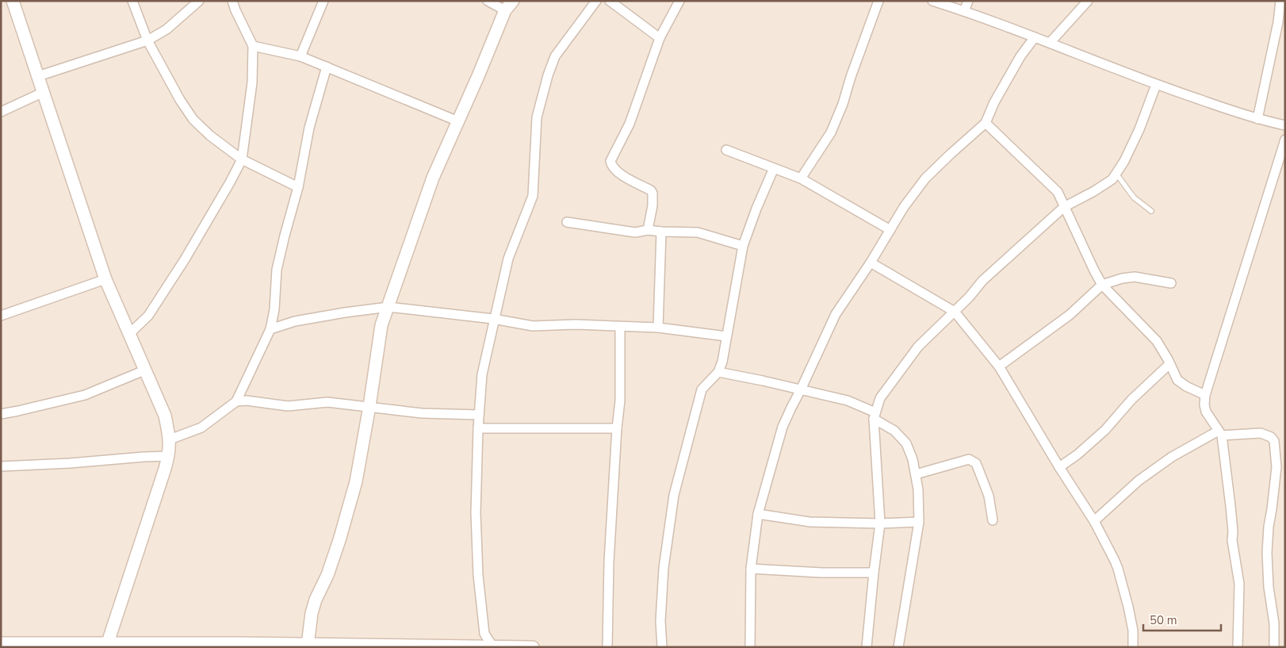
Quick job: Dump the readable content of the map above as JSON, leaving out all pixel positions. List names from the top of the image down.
{
  "scale_bar": "50 m"
}
